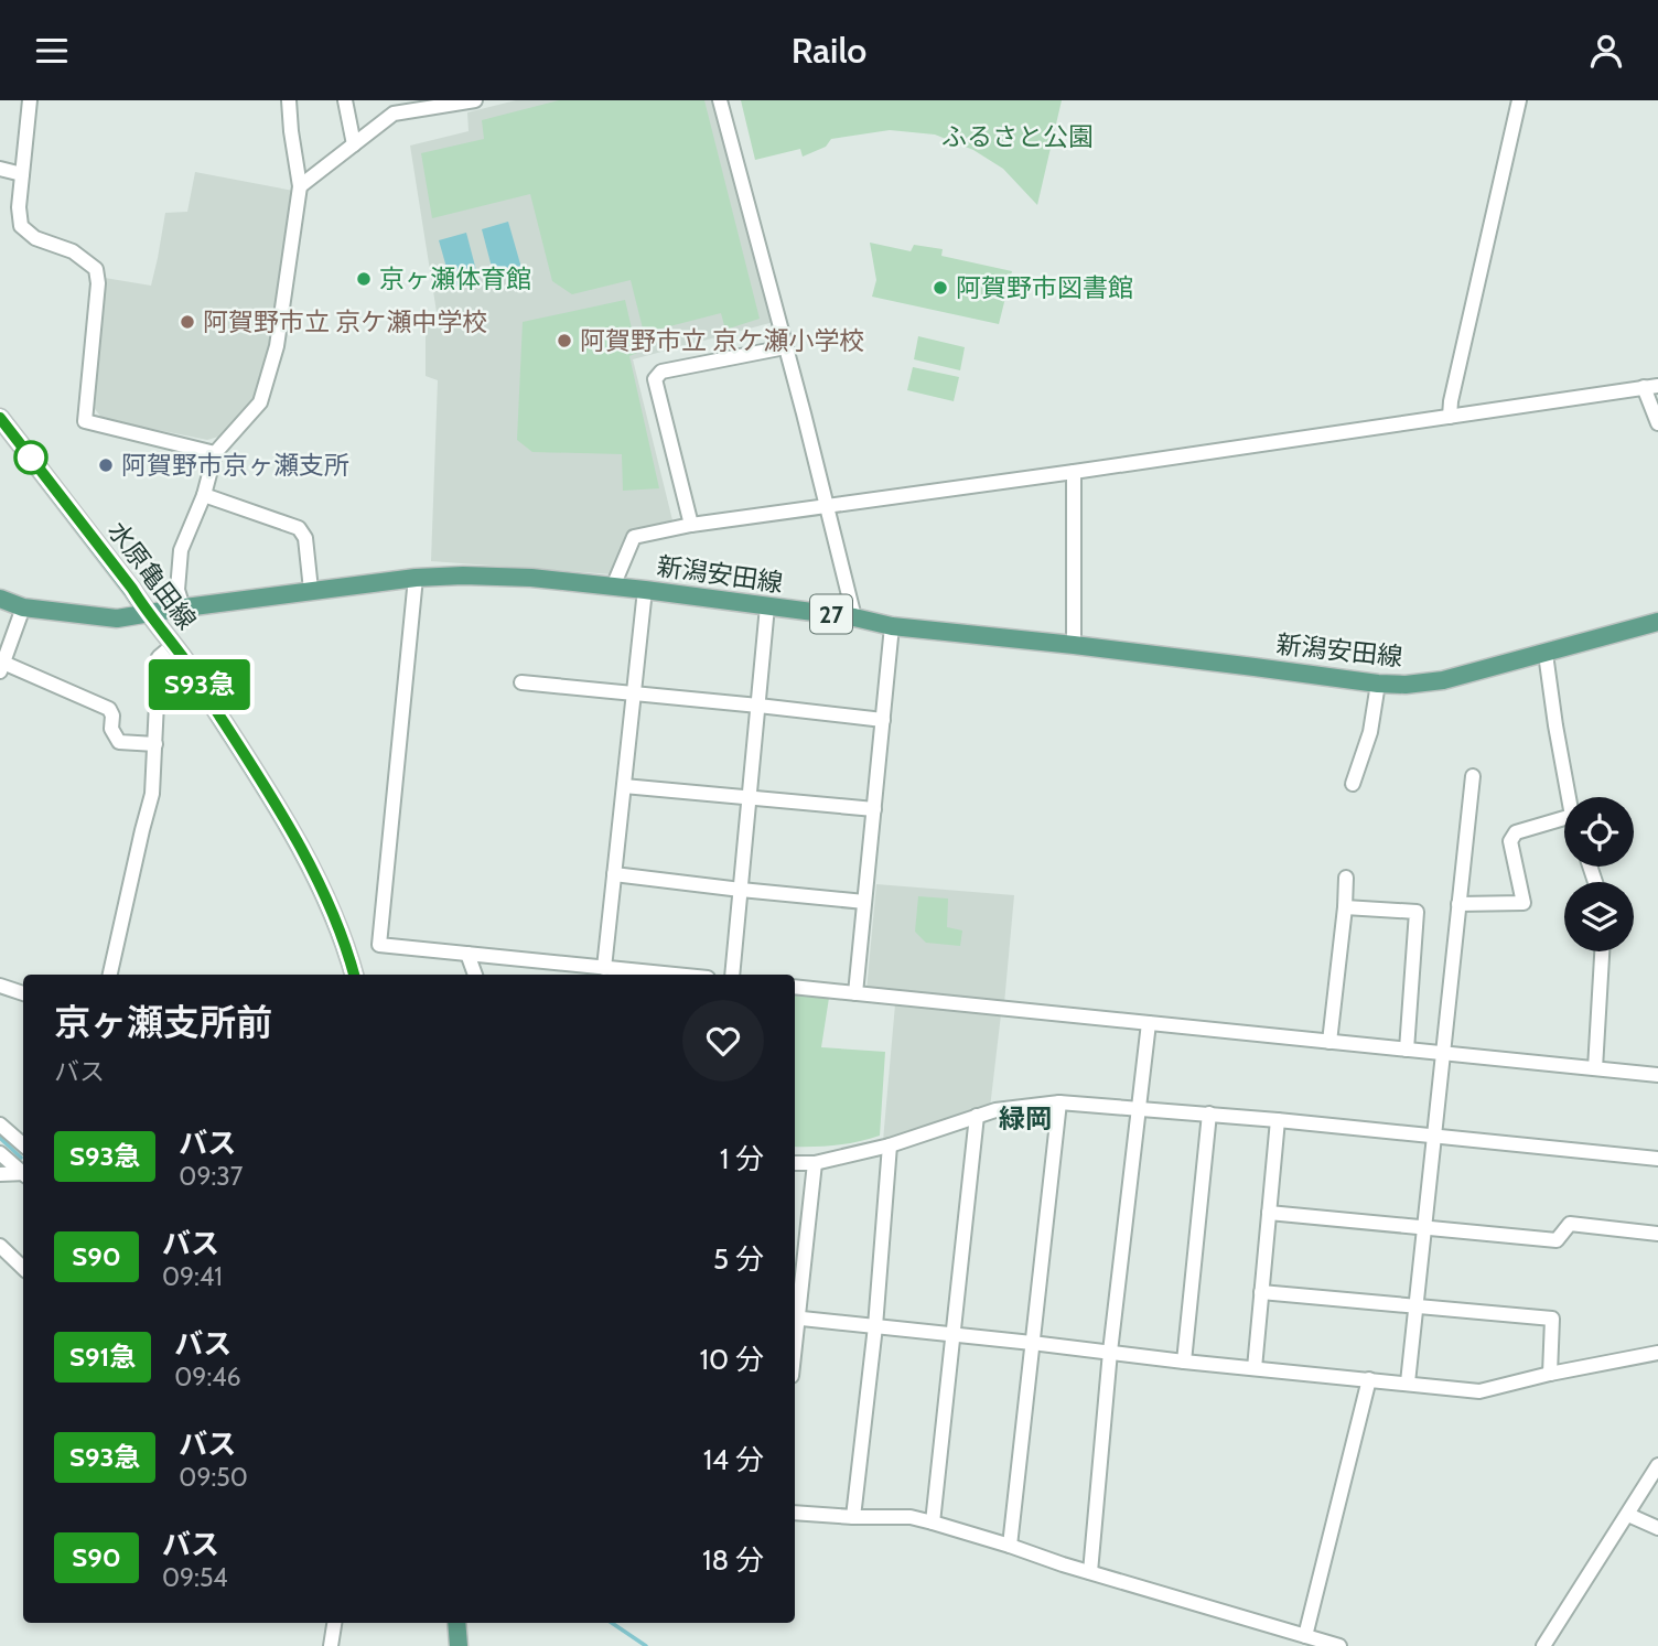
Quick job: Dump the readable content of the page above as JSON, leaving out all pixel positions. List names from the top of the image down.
{
  "streets": {
    "main road": ["新潟安田線", "水原亀田線", "27"]
  },
  "crossings": [
    ["新潟安田線", "水原亀田線"]
  ],
  "districts": ["緑岡"],
  "parks": ["ふるさと公園"],
  "places": [
    "京ヶ瀬体育館",
    "阿賀野市図書館",
    "阿賀野市立 京ケ瀬中学校",
    "阿賀野市立 京ケ瀬小学校",
    "阿賀野市京ヶ瀬支所"
  ],
  "lines": ["bus line S93急"],
  "page": {
    "header": "Railo",
    "on_map": "S93急",
    "heading": ["京ヶ瀬支所前", "バス"],
    "list": [
      {
        "mark": "S93急",
        "name": "バス",
        "note": "09:37",
        "value": "1 分"
      },
      {
        "mark": "S90",
        "name": "バス",
        "note": "09:41",
        "value": "5 分"
      },
      {
        "mark": "S91急",
        "name": "バス",
        "note": "09:46",
        "value": "10 分"
      },
      {
        "mark": "S93急",
        "name": "バス",
        "note": "09:50",
        "value": "14 分"
      },
      {
        "mark": "S90",
        "name": "バス",
        "note": "09:54",
        "value": "18 分"
      }
    ]
  }
}
